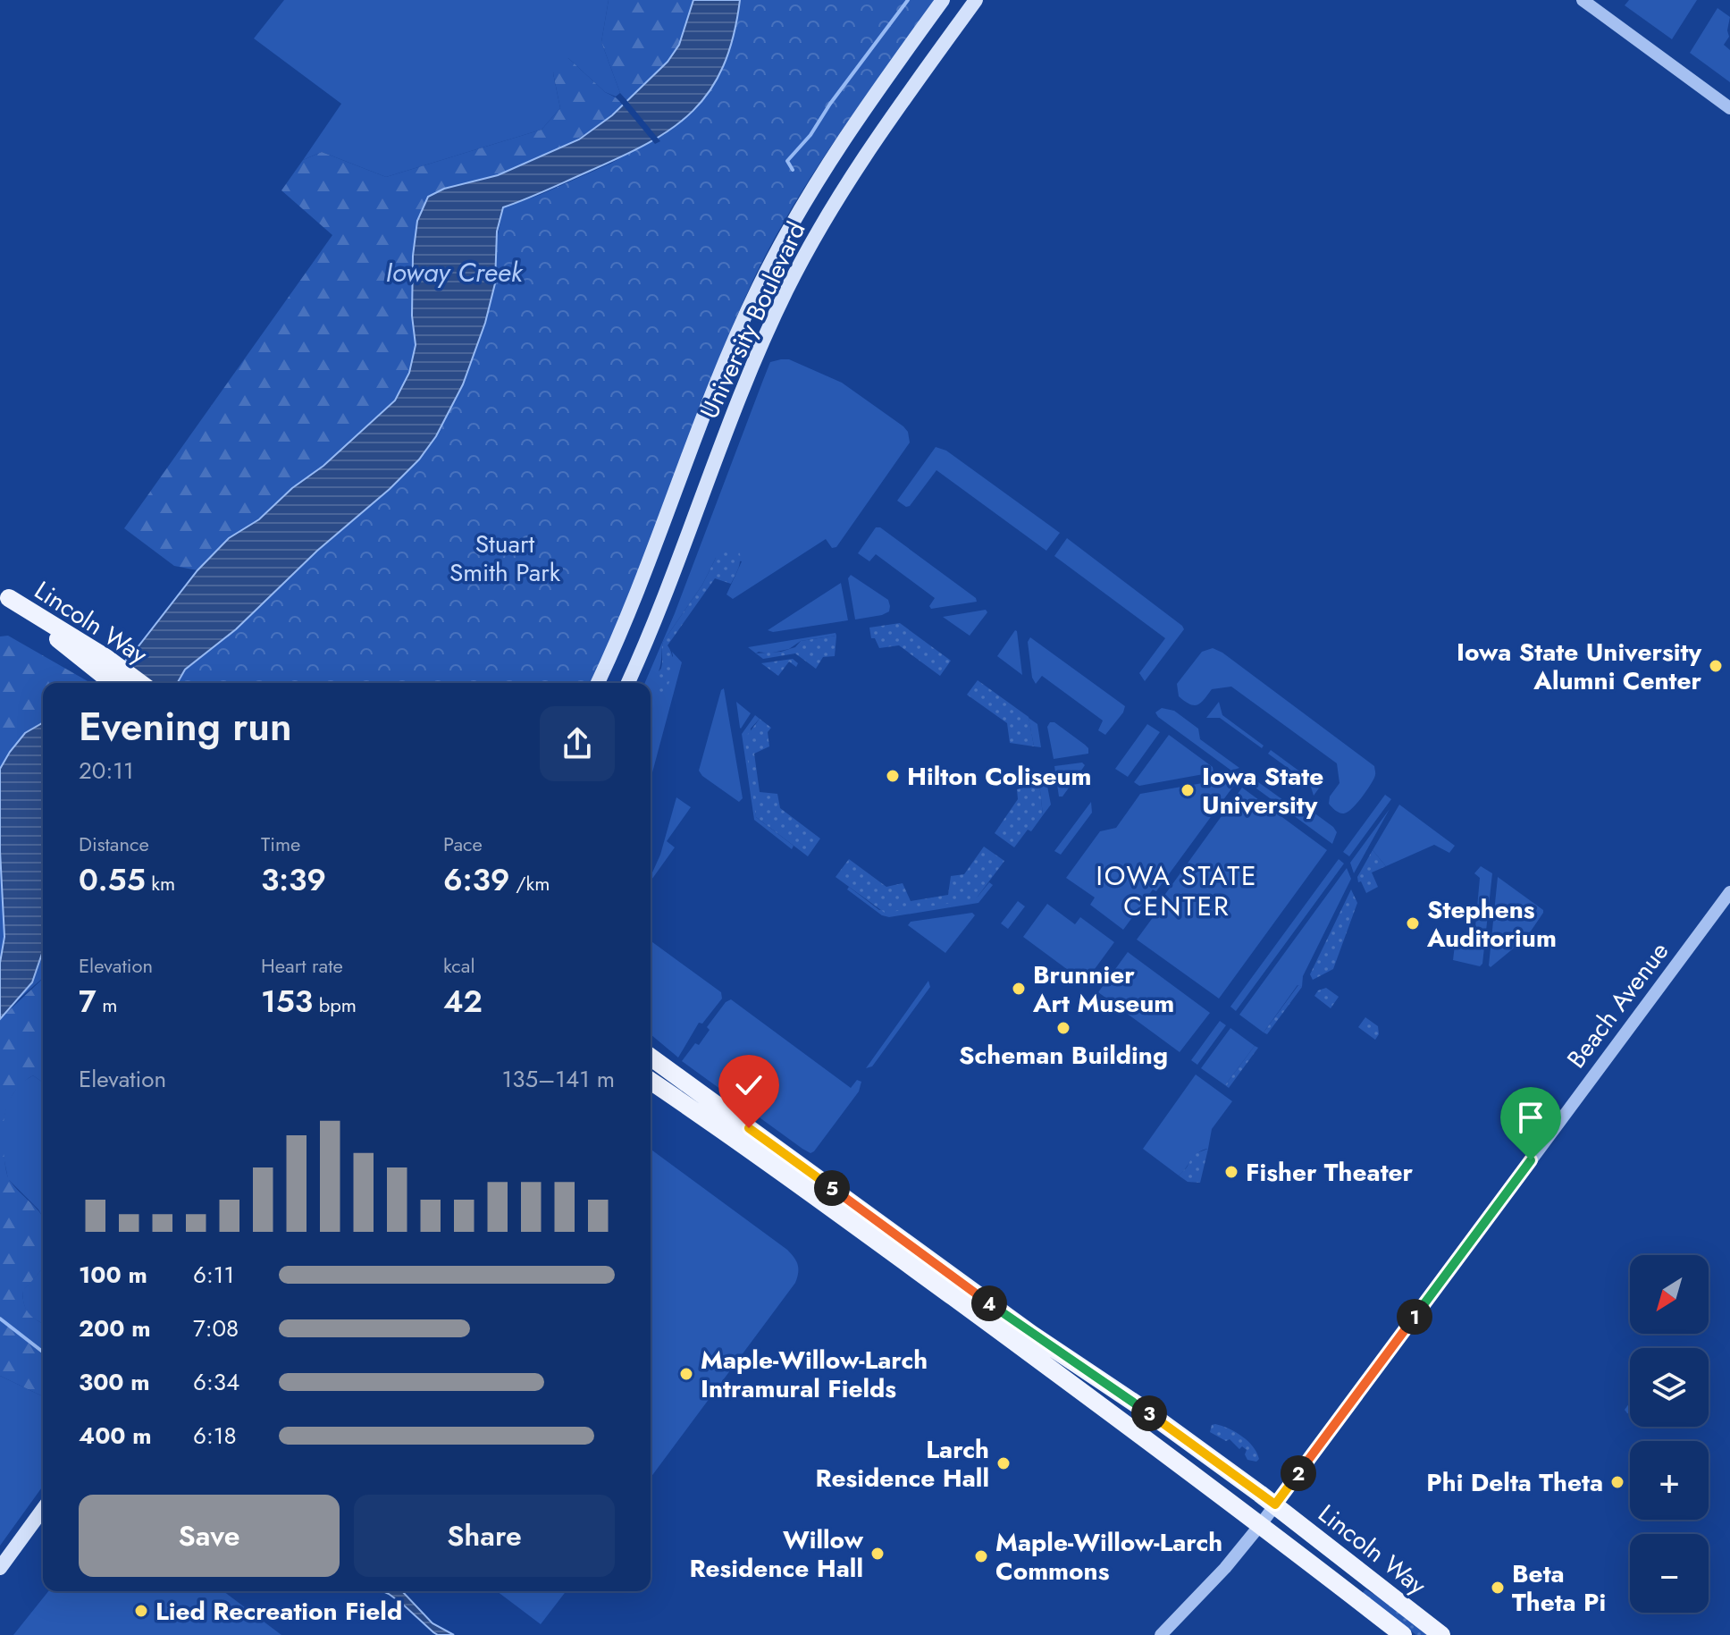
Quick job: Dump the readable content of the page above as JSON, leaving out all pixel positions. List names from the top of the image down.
{
  "streets": {
    "main road": ["University Boulevard", "Lincoln Way"],
    "street": ["Beach Avenue"]
  },
  "crossings": [
    ["Lincoln Way", "Beach Avenue"]
  ],
  "districts": ["IOWA STATE CENTER"],
  "water": ["Ioway Creek"],
  "parks": ["Stuart Smith Park"],
  "places": [
    "Iowa State University Alumni Center",
    "Hilton Coliseum",
    "Iowa State University",
    "Stephens Auditorium",
    "Brunnier Art Museum",
    "Scheman Building",
    "Fisher Theater",
    "Maple-Willow-Larch Intramural Fields",
    "Larch Residence Hall",
    "Phi Delta Theta",
    "Willow Residence Hall",
    "Maple-Willow-Larch Commons",
    "Beta Theta Pi",
    "Lied Recreation Field"
  ],
  "north": "bottom left",
  "page": {
    "heading": ["Evening run", "20:11"],
    "stats": [
      ["Distance", "0.55 km"],
      ["Time", "3:39"],
      ["Pace", "6:39 /km"],
      ["Elevation", "7 m"],
      ["Heart rate", "153 bpm"],
      ["kcal", "42"]
    ],
    "chart": ["Elevation", "135–141 m"],
    "pins": [
      "5",
      "4",
      "1",
      "3",
      "2"
    ],
    "list": [
      {
        "name": "100 m",
        "note": "6:11"
      },
      {
        "name": "200 m",
        "note": "7:08"
      },
      {
        "name": "300 m",
        "note": "6:34"
      },
      {
        "name": "400 m",
        "note": "6:18"
      }
    ],
    "map_buttons": ["+", "−"],
    "buttons": ["Save", "Share"]
  }
}
